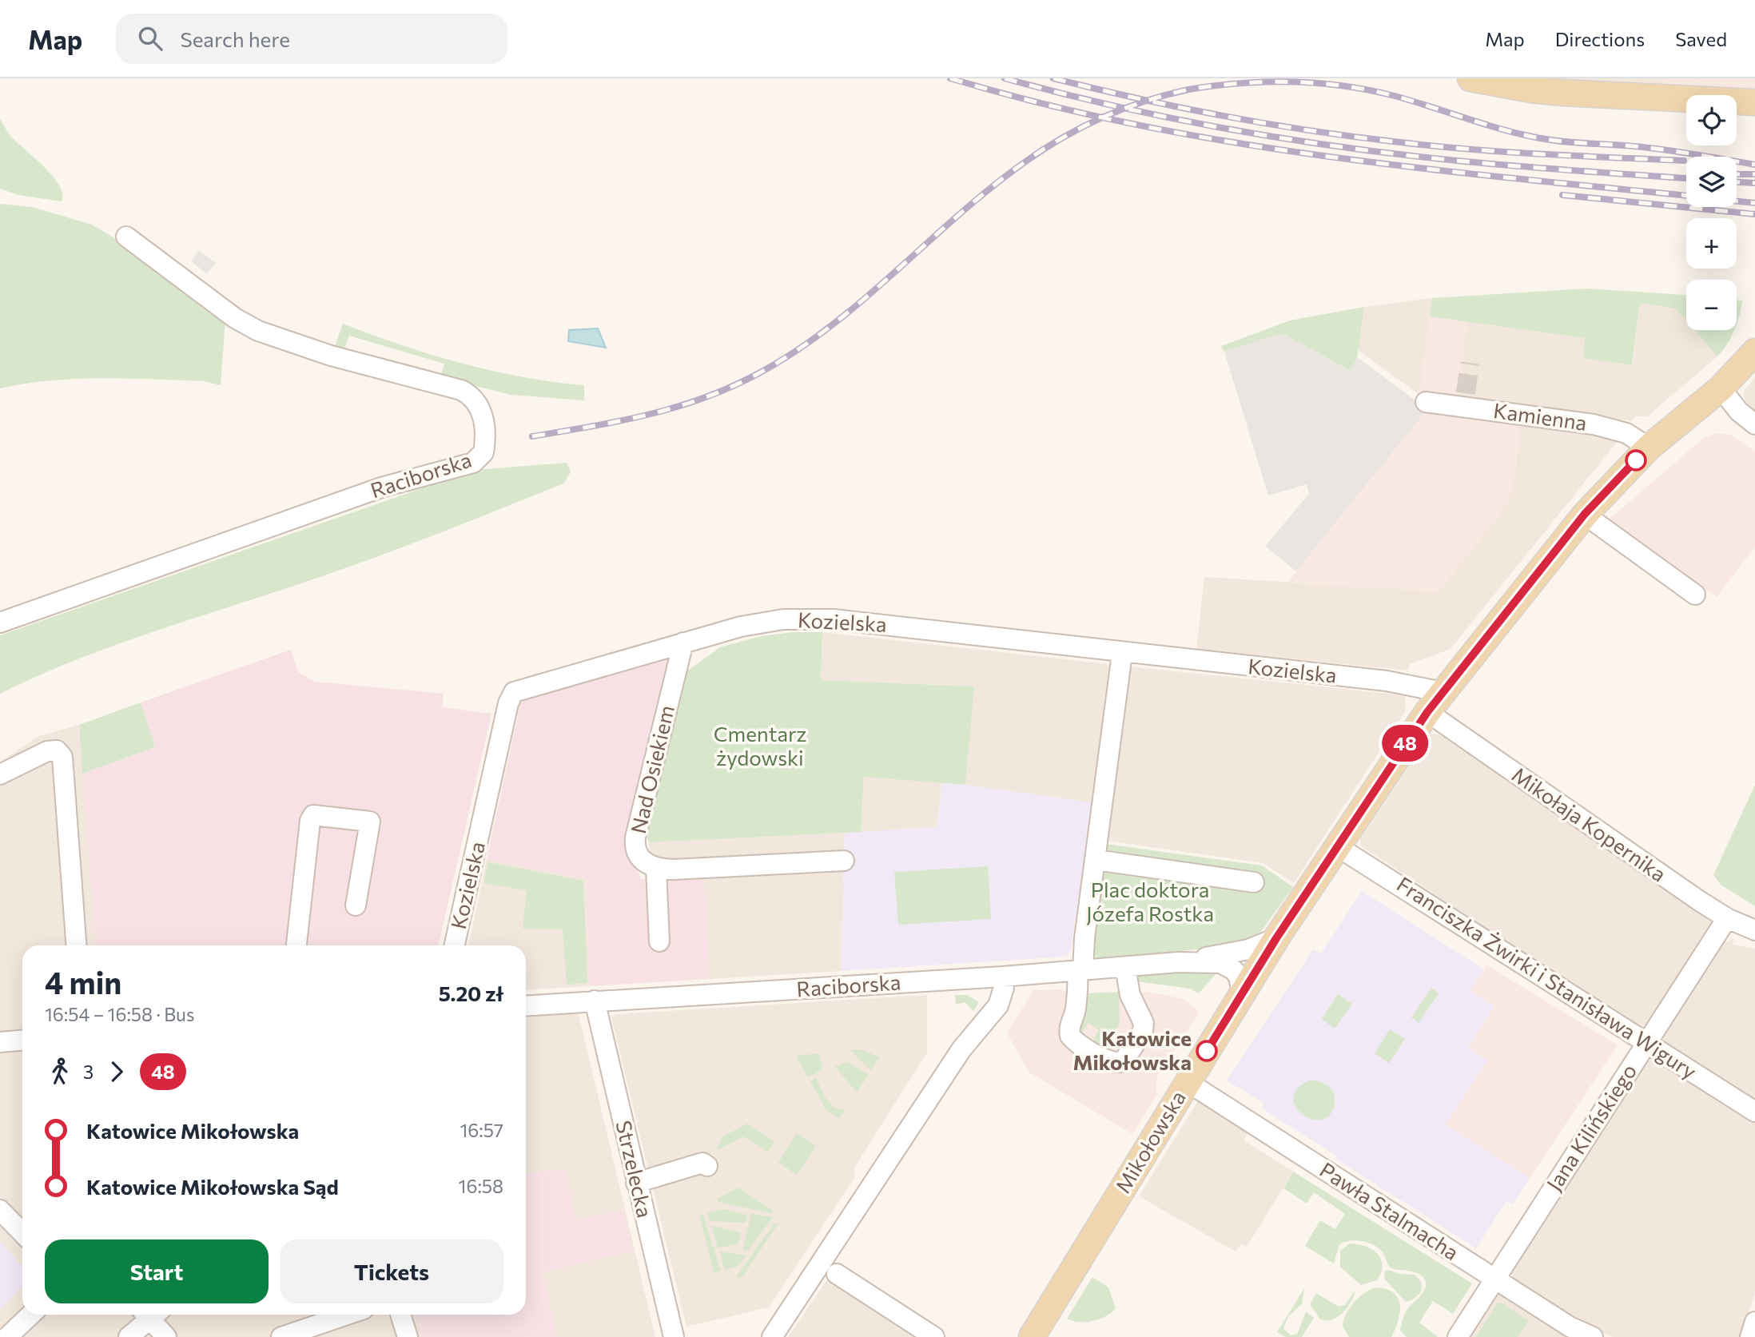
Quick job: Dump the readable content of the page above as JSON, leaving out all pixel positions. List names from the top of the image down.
{
  "streets": {
    "main road": ["Mikołowska"],
    "street": [
      "Kamienna",
      "Raciborska",
      "Kozielska",
      "Nad Osiekiem",
      "Mikołaja Kopernika",
      "Franciszka Żwirki i Stanisława Wigury",
      "Jana Kilińskiego",
      "Strzelecka",
      "Pawła Stalmacha"
    ]
  },
  "crossings": [
    ["Kamienna", "Mikołowska"],
    ["Raciborska", "Mikołowska"],
    ["Raciborska", "Strzelecka"],
    ["Kozielska", "Nad Osiekiem"],
    ["Kozielska", "Mikołowska"],
    ["Mikołaja Kopernika", "Jana Kilińskiego"],
    ["Mikołaja Kopernika", "Mikołowska"],
    ["Franciszka Żwirki i Stanisława Wigury", "Jana Kilińskiego"],
    ["Franciszka Żwirki i Stanisława Wigury", "Mikołowska"],
    ["Jana Kilińskiego", "Pawła Stalmacha"],
    ["Mikołowska", "Pawła Stalmacha"]
  ],
  "parks": ["Cmentarz żydowski", "Plac doktora Józefa Rostka"],
  "places": ["Katowice Mikołowska"],
  "lines": ["bus line 48"],
  "page": {
    "header": "Map",
    "search": "Search here",
    "nav": ["Map", "Directions", "Saved"],
    "on_map": "48",
    "map_buttons": ["+", "−"],
    "heading": ["4 min", "16:54 – 16:58 · Bus", "5.20 zł"],
    "legs": ["3", "48"],
    "list": [
      {
        "name": "Katowice Mikołowska",
        "value": "16:57"
      },
      {
        "name": "Katowice Mikołowska Sąd",
        "value": "16:58"
      }
    ],
    "buttons": ["Start", "Tickets"]
  }
}
